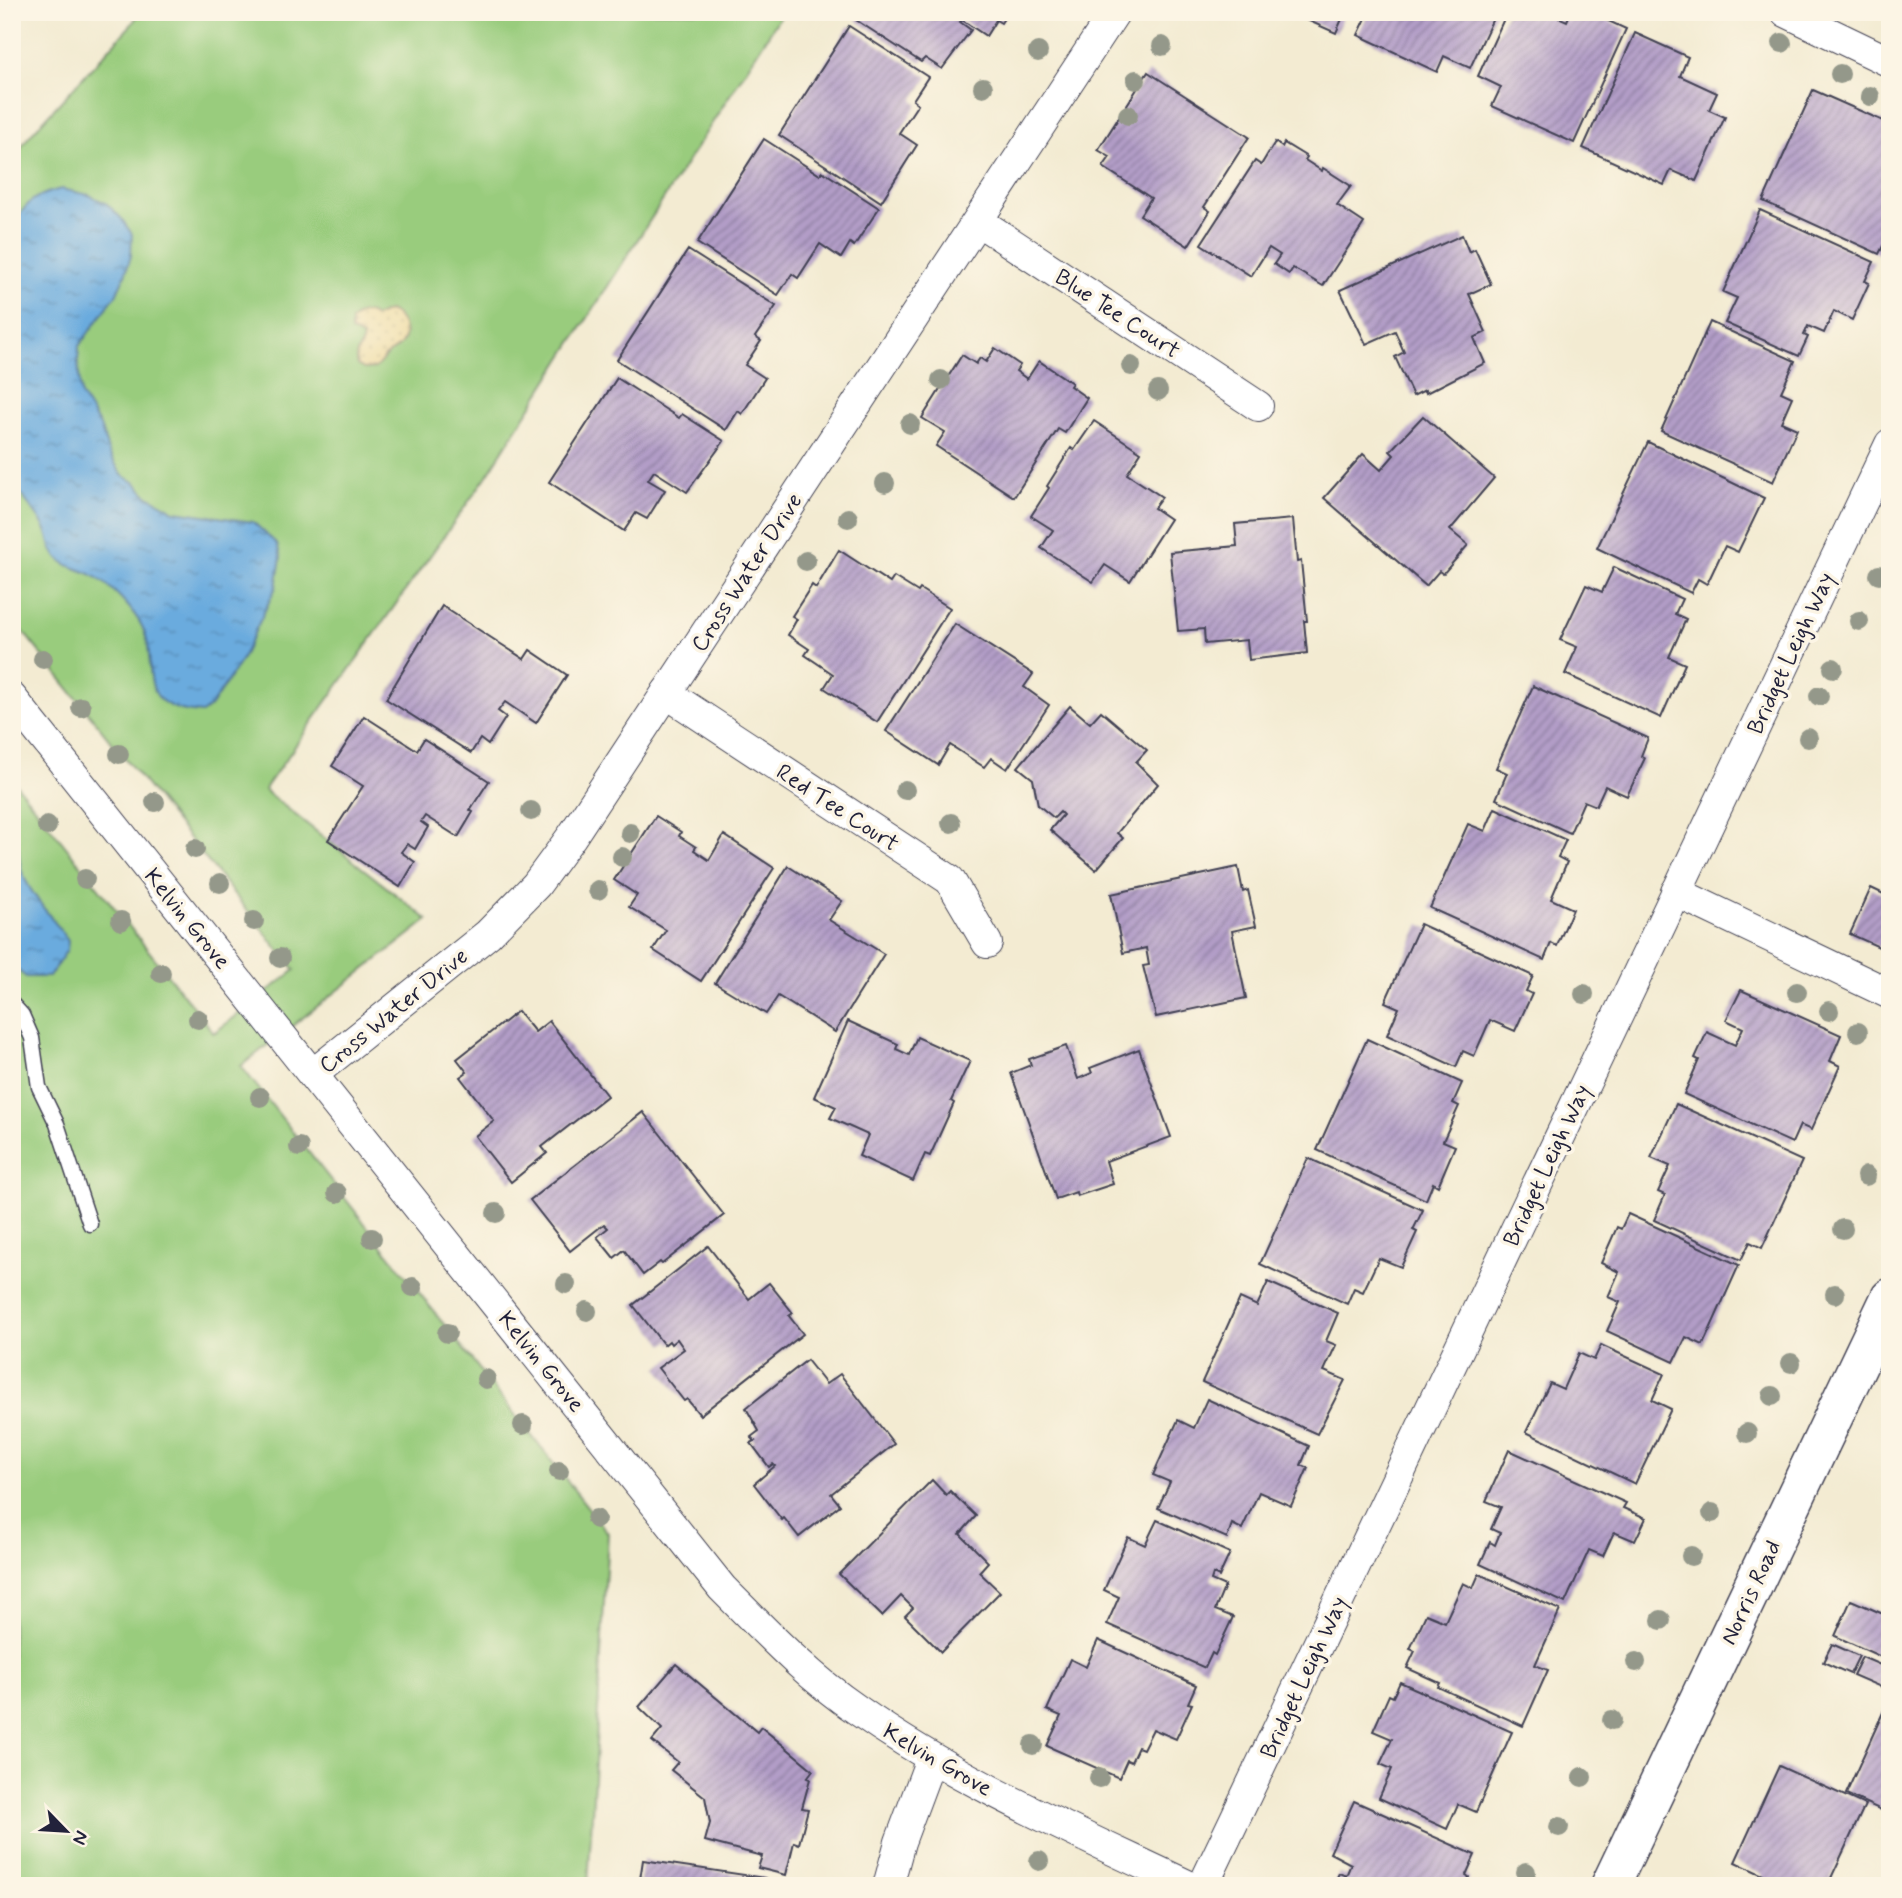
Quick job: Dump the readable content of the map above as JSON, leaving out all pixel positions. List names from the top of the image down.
{
  "streets": {
    "street": [
      "Blue Tee Court",
      "Cross Water Drive",
      "Bridget Leigh Way",
      "Red Tee Court",
      "Kelvin Grove",
      "Norris Road"
    ]
  },
  "crossings": [
    ["Blue Tee Court", "Cross Water Drive"],
    ["Cross Water Drive", "Red Tee Court"],
    ["Cross Water Drive", "Kelvin Grove"]
  ],
  "north": "bottom right"
}
